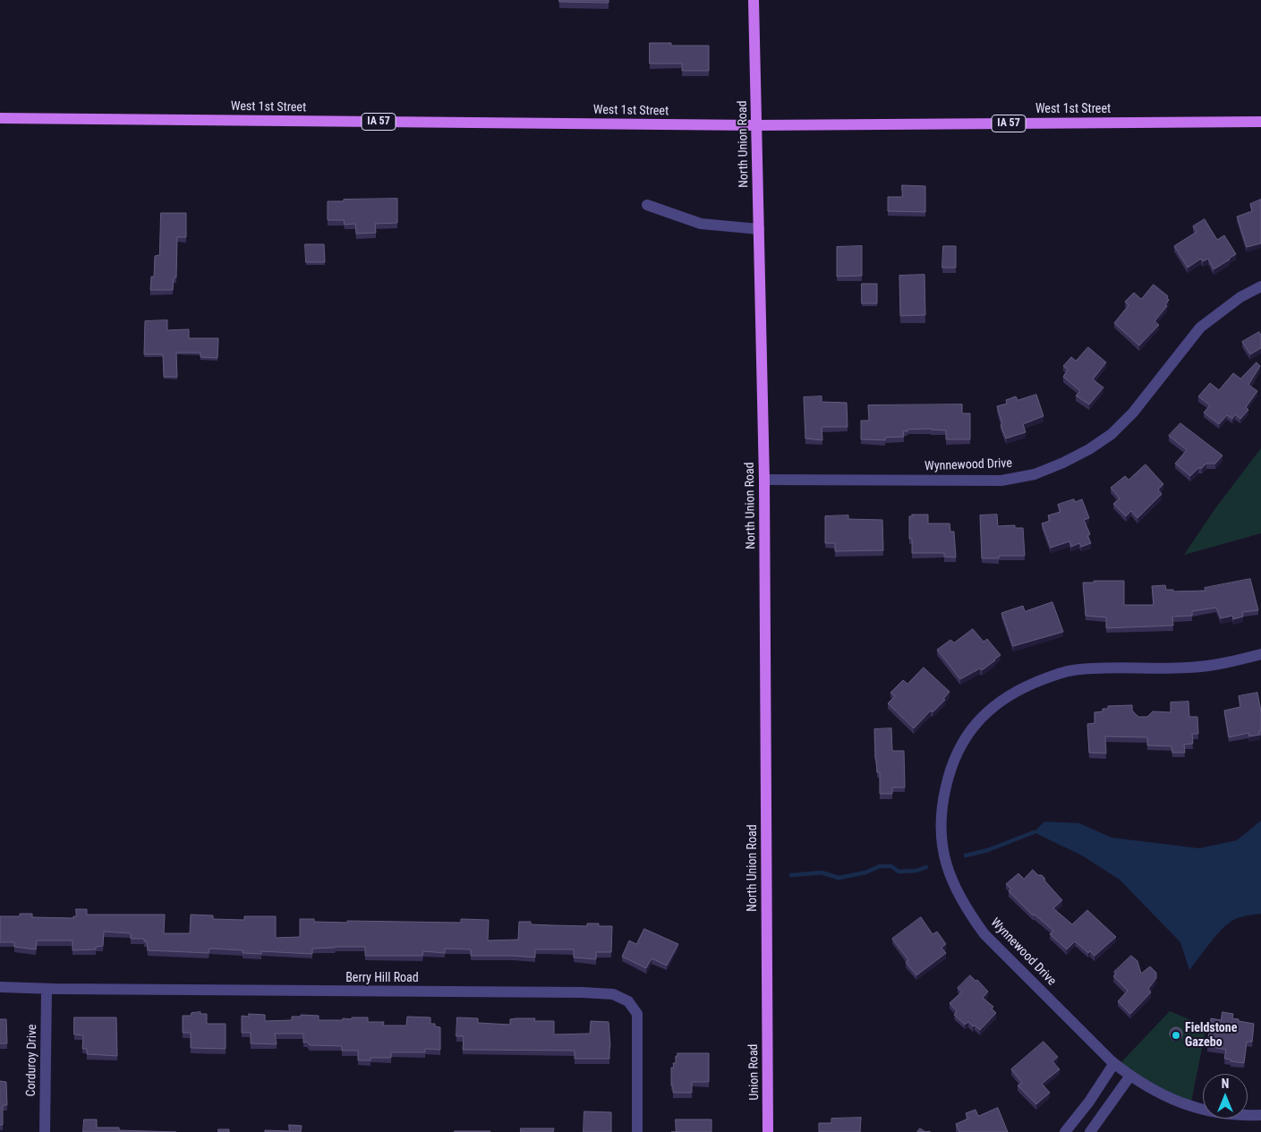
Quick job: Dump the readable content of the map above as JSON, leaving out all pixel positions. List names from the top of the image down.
{
  "streets": {
    "main road": [
      "West 1st Street",
      "IA 57",
      "North Union Road",
      "Union Road"
    ],
    "street": ["Wynnewood Drive", "Berry Hill Road", "Corduroy Drive"]
  },
  "crossings": [
    ["West 1st Street", "North Union Road"],
    ["North Union Road", "Wynnewood Drive"],
    ["North Union Road", "Union Road"],
    ["Berry Hill Road", "Corduroy Drive"]
  ],
  "places": ["Fieldstone Gazebo"],
  "north": "top"
}
